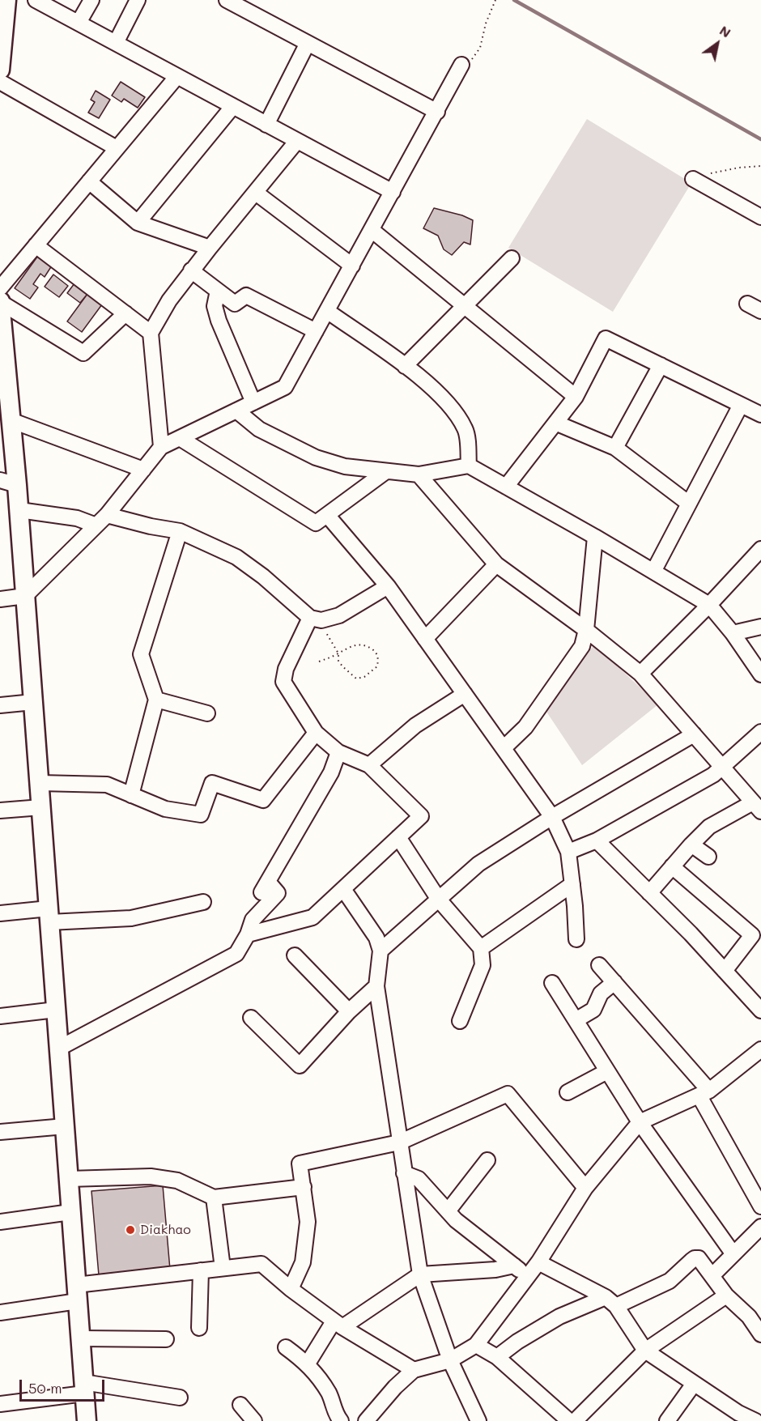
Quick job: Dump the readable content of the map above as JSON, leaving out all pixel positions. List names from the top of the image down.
{
  "places": ["Diakhao"],
  "scale_bar": "50 m",
  "north": "top right"
}
